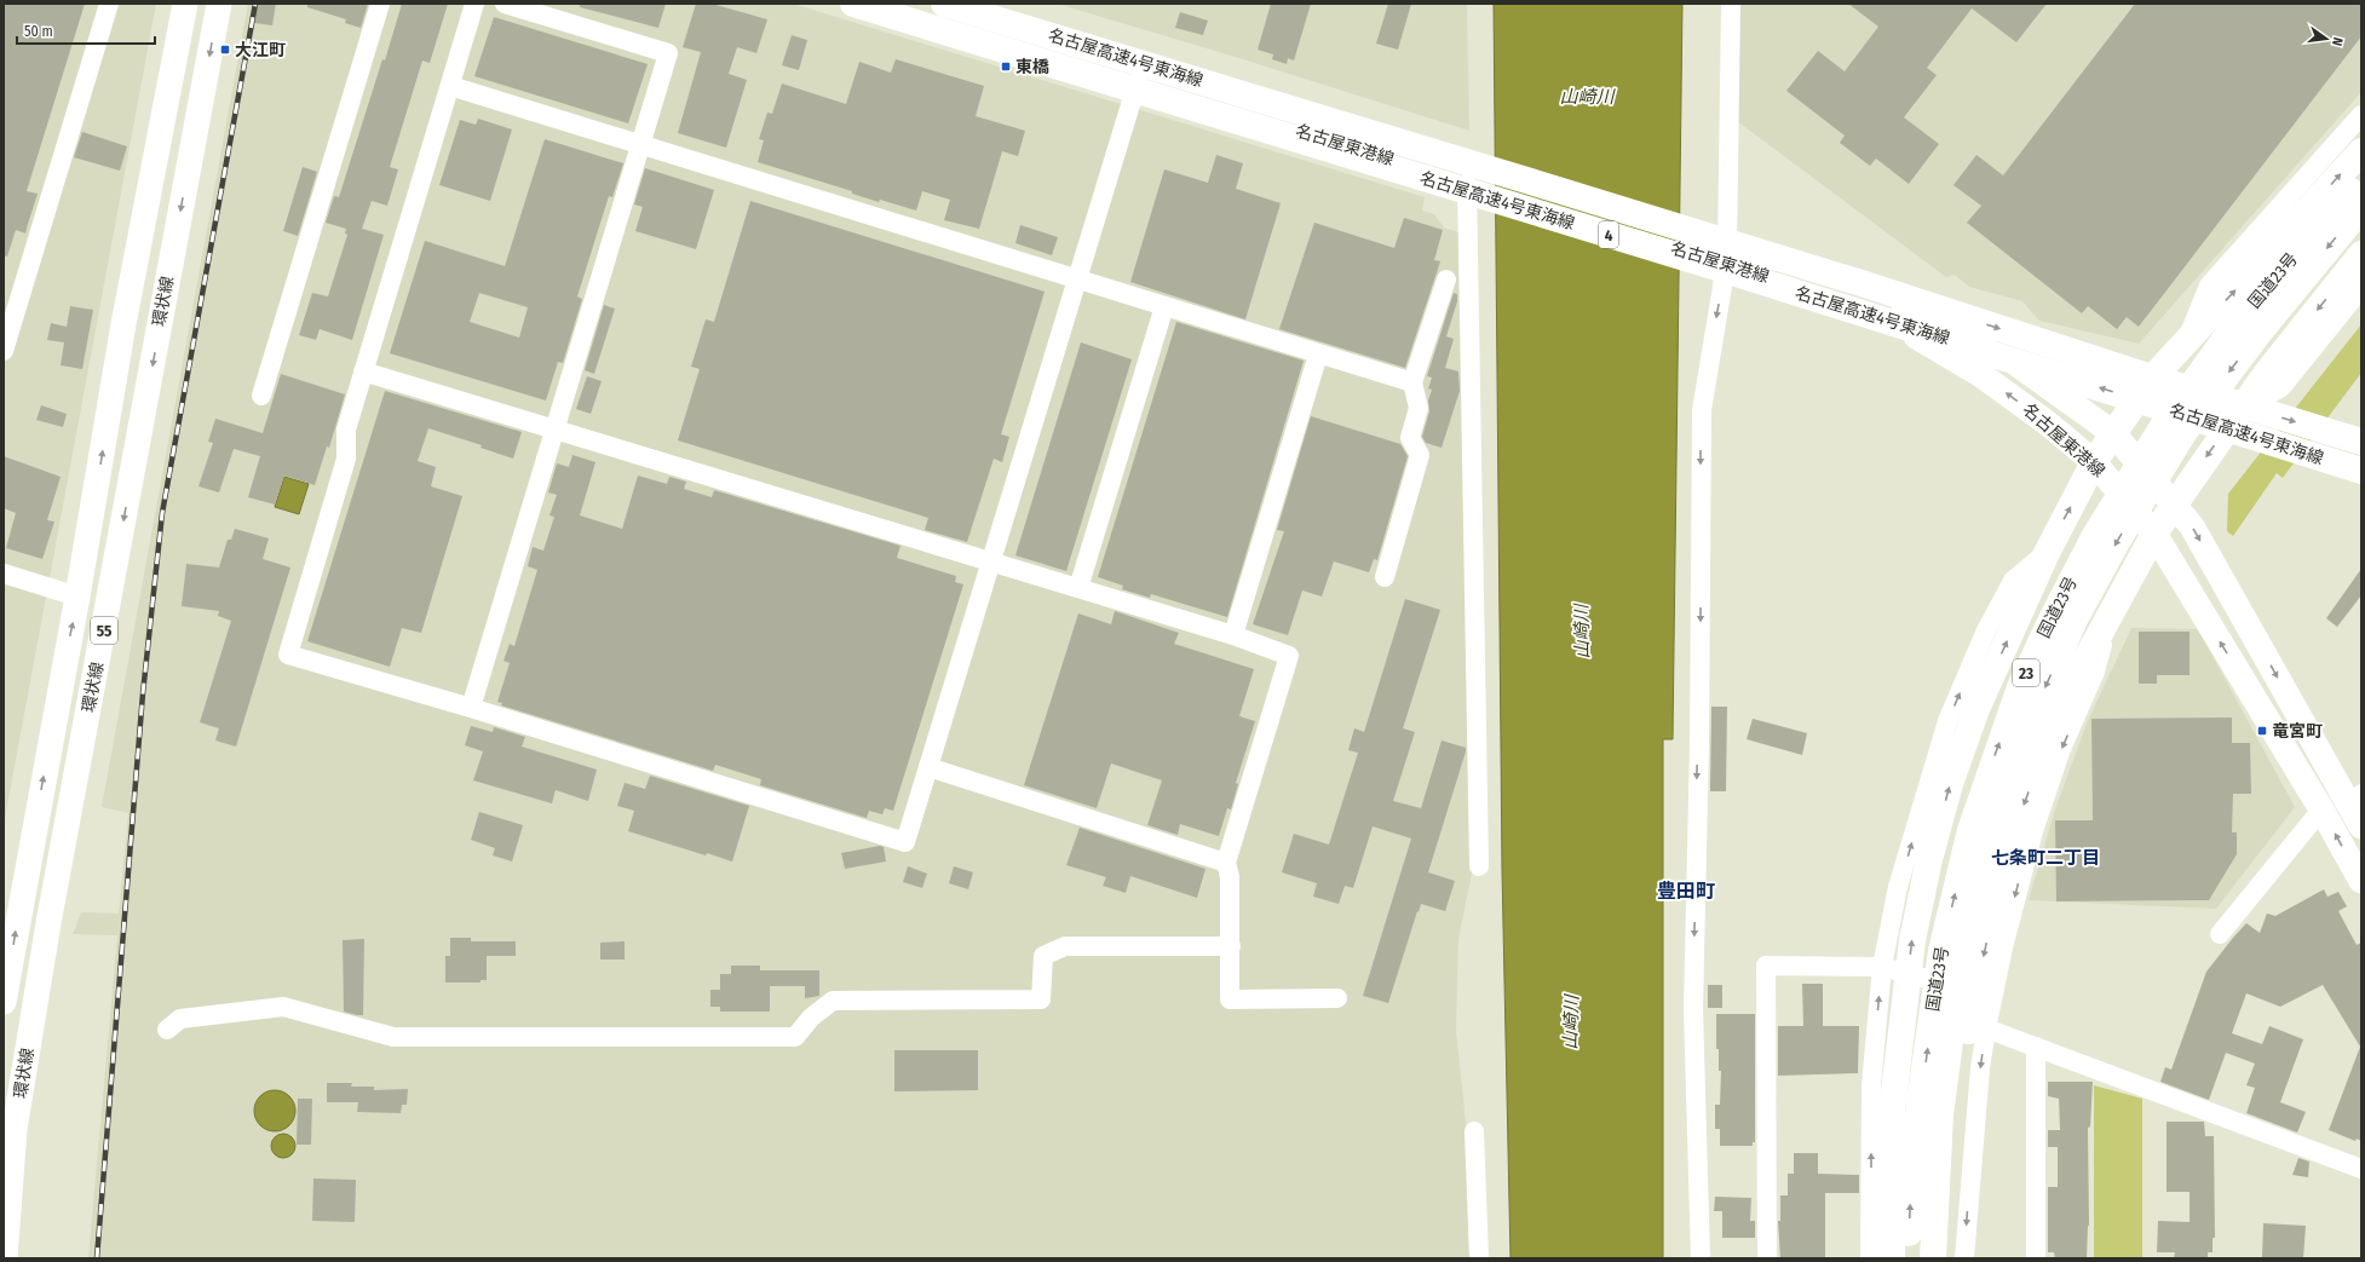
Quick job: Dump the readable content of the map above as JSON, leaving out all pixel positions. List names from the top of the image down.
{
  "streets": {
    "highway": [
      "名古屋高速4号東海線",
      "4",
      "国道23号",
      "23"
    ],
    "main road": ["名古屋東港線", "環状線", "55"]
  },
  "crossings": [
    ["名古屋高速4号東海線", "名古屋東港線"]
  ],
  "districts": ["七条町二丁目", "豊田町"],
  "water": ["山崎川"],
  "places": {
    "transit": ["大江町", "東橋", "竜宮町"]
  },
  "scale_bar": "50 m",
  "north": "right"
}
